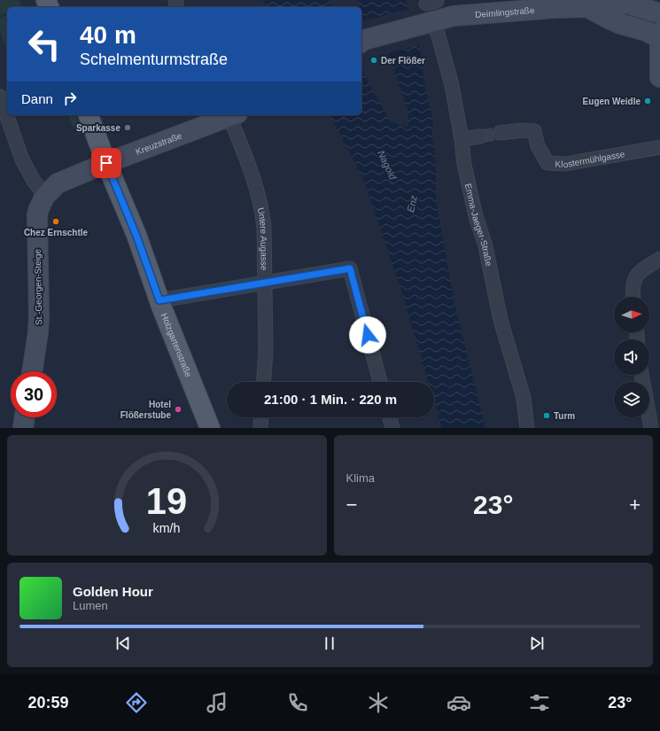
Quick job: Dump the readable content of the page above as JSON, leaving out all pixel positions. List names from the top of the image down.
{
  "streets": {
    "main road": [
      "Deimlingstraße",
      "Kreuzstraße",
      "St.-Georgen-Steige",
      "Holzgartenstraße"
    ],
    "street": ["Klostermühlgasse", "Emma-Jaeger-Straße", "Untere Augasse"]
  },
  "crossings": [
    ["Deimlingstraße", "Emma-Jaeger-Straße"],
    ["Kreuzstraße", "Untere Augasse"],
    ["Kreuzstraße", "St.-Georgen-Steige"],
    ["Kreuzstraße", "Holzgartenstraße"]
  ],
  "water": ["Nagold", "Enz"],
  "places": [
    "Der Flößer",
    "Eugen Weidle",
    "Sparkasse",
    "Chez Ernschtle",
    "Hotel Flößerstube",
    "Turm"
  ],
  "north": "right",
  "page": {
    "turn": ["40 m", "Schelmenturmstraße"],
    "then": "Dann",
    "limit": "30",
    "trip": "21:00 · 1 Min. · 220 m",
    "tile": "Klima",
    "heat": ["−", "23°", "+"],
    "song": ["Golden Hour", "Lumen"],
    "tabs": ["20:59", "23°"],
    "gauge": ["19", "km/h"]
  }
}
